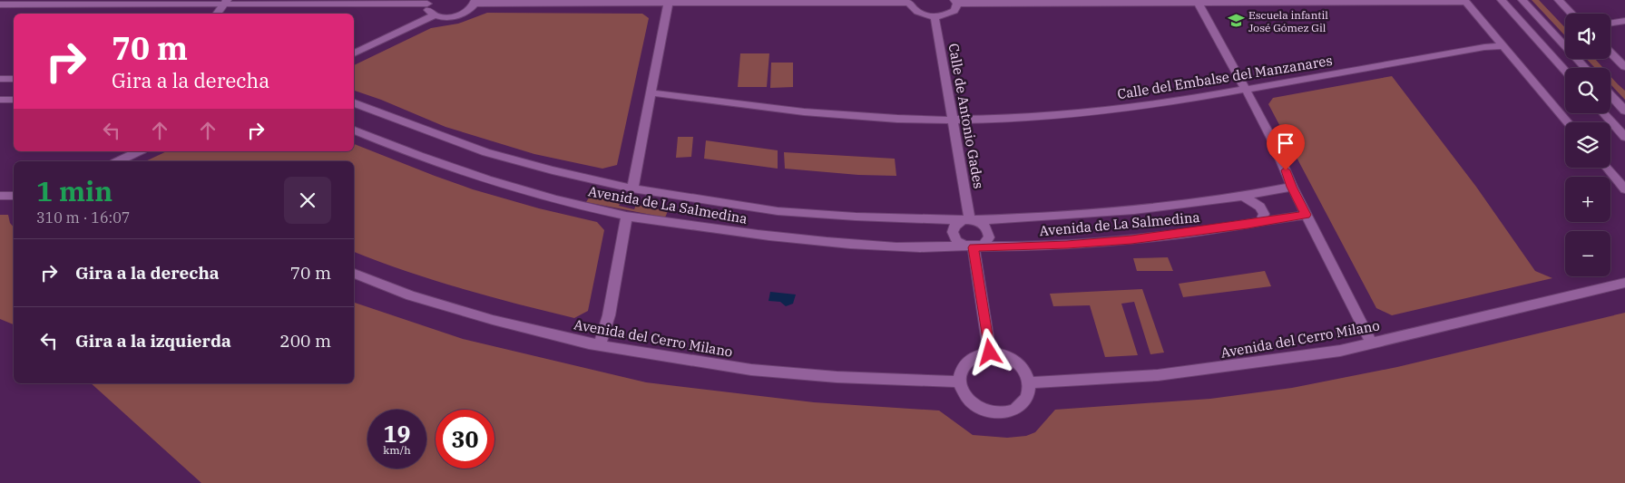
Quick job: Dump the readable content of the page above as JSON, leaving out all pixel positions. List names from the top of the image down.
{
  "streets": {
    "street": [
      "Calle del Embalse del Manzanares",
      "Calle de Antonio Gades",
      "Avenida de La Salmedina",
      "Avenida del Cerro Milano"
    ]
  },
  "crossings": [
    ["Calle del Embalse del Manzanares", "Calle de Antonio Gades"],
    ["Calle de Antonio Gades", "Avenida de La Salmedina"]
  ],
  "places": {
    "school or university": ["Escuela infantil José Gómez Gil"]
  },
  "page": {
    "map_buttons": ["+", "−"],
    "turn": ["70 m", "Gira a la derecha"],
    "heading": ["1 min", "310 m · 16:07"],
    "list": [
      {
        "name": "Gira a la derecha",
        "value": "70 m"
      },
      {
        "name": "Gira a la izquierda",
        "value": "200 m"
      }
    ],
    "speed": "19 km/h",
    "limit": "30"
  }
}
